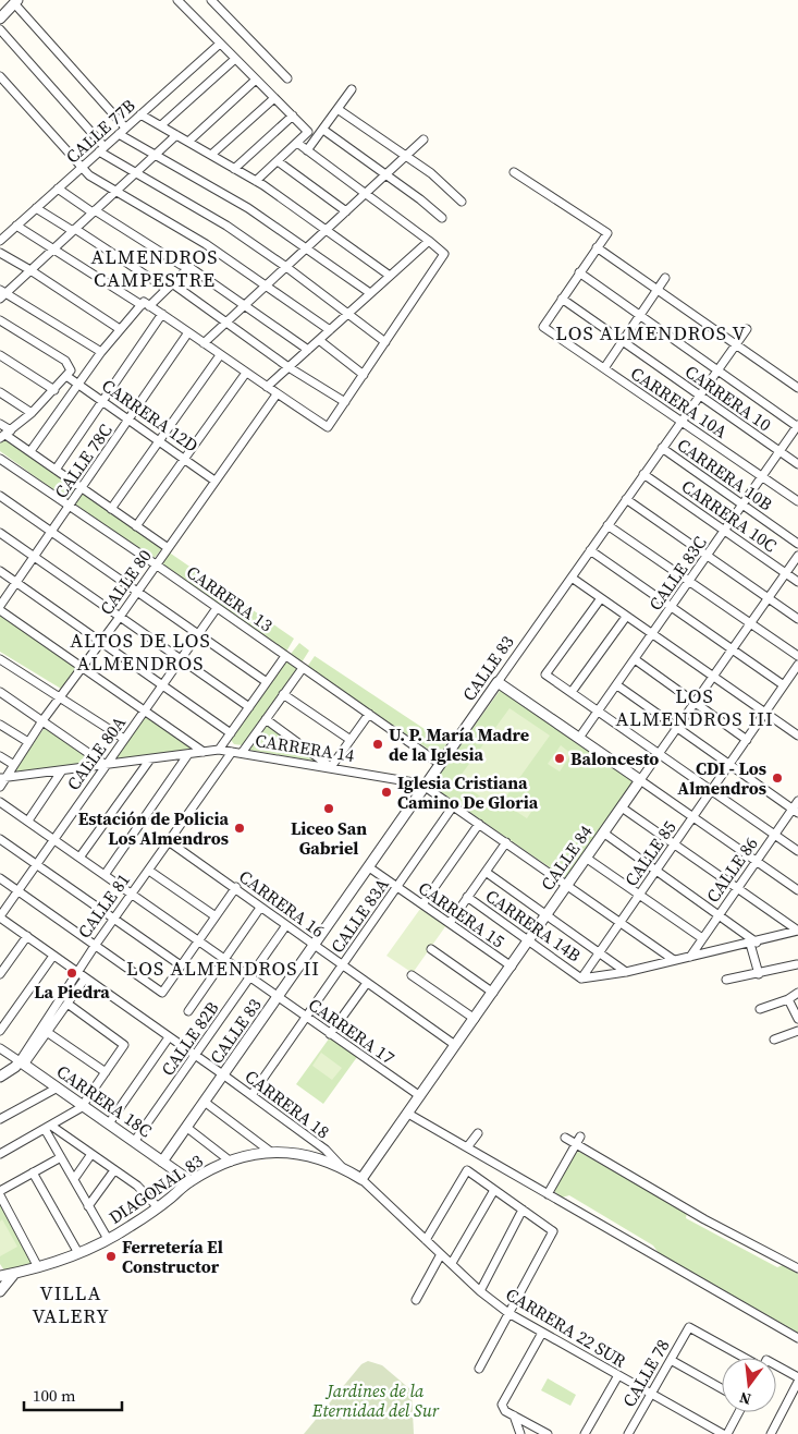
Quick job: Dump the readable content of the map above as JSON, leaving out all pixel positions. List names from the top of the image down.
{
  "streets": {
    "street": [
      "CALLE 77B",
      "CARRERA 10",
      "CARRERA 10A",
      "CARRERA 12D",
      "CALLE 78C",
      "CARRERA 10B",
      "CARRERA 10C",
      "CALLE 83C",
      "CALLE 80",
      "CARRERA 13",
      "CALLE 83",
      "CARRERA 14",
      "CALLE 80A",
      "CALLE 85",
      "CALLE 84",
      "CALLE 86",
      "CARRERA 16",
      "CALLE 81",
      "CARRERA 15",
      "CALLE 83A",
      "CARRERA 14B",
      "CARRERA 17",
      "CALLE 82B",
      "CARRERA 18C",
      "CARRERA 18",
      "DIAGONAL 83",
      "CARRERA 22 SUR",
      "CALLE 78"
    ]
  },
  "crossings": [
    ["CARRERA 10", "CARRERA 10A"],
    ["CARRERA 10", "CALLE 83C"],
    ["CARRERA 10", "CALLE 83"],
    ["CARRERA 10A", "CALLE 83C"],
    ["CARRERA 10A", "CALLE 83"],
    ["CARRERA 12D", "CALLE 78C"],
    ["CARRERA 12D", "CALLE 80"],
    ["CALLE 78C", "CARRERA 13"],
    ["CARRERA 10B", "CALLE 83C"],
    ["CARRERA 10B", "CALLE 83"],
    ["CARRERA 10C", "CALLE 83C"],
    ["CARRERA 10C", "CALLE 83"],
    ["CARRERA 10C", "CALLE 84"],
    ["CALLE 80", "CARRERA 13"],
    ["CALLE 80", "CARRERA 14"],
    ["CARRERA 13", "CALLE 83"],
    ["CARRERA 13", "CALLE 80A"],
    ["CALLE 83", "CARRERA 14"],
    ["CALLE 83", "CARRERA 16"],
    ["CALLE 83", "CARRERA 15"],
    ["CALLE 83", "CARRERA 17"],
    ["CALLE 83", "CARRERA 18C"],
    ["CALLE 83", "CARRERA 18"],
    ["CARRERA 14", "CALLE 80A"],
    ["CARRERA 14", "CALLE 85"],
    ["CARRERA 14", "CALLE 84"],
    ["CARRERA 14", "CALLE 81"],
    ["CARRERA 14", "CALLE 83A"],
    ["CALLE 80A", "CARRERA 17"],
    ["CALLE 80A", "CARRERA 18"],
    ["CALLE 85", "CARRERA 14B"],
    ["CALLE 84", "CARRERA 16"],
    ["CALLE 84", "CARRERA 15"],
    ["CALLE 84", "CARRERA 14B"],
    ["CALLE 84", "CARRERA 17"],
    ["CALLE 84", "DIAGONAL 83"],
    ["CALLE 84", "CARRERA 22 SUR"],
    ["CARRERA 16", "CALLE 81"],
    ["CARRERA 16", "CALLE 83A"],
    ["CARRERA 16", "CALLE 82B"],
    ["CALLE 81", "CARRERA 17"],
    ["CALLE 81", "CARRERA 18C"],
    ["CALLE 81", "CARRERA 18"],
    ["CARRERA 15", "CALLE 83A"],
    ["CALLE 83A", "CARRERA 17"],
    ["CALLE 83A", "CARRERA 18"],
    ["CARRERA 17", "CALLE 82B"],
    ["CALLE 82B", "CARRERA 18C"],
    ["CALLE 82B", "CARRERA 18"],
    ["CARRERA 18C", "DIAGONAL 83"],
    ["CARRERA 18", "DIAGONAL 83"],
    ["DIAGONAL 83", "CARRERA 22 SUR"],
    ["CARRERA 22 SUR", "CALLE 78"]
  ],
  "districts": [
    "ALMENDROS CAMPESTRE",
    "LOS ALMENDROS V",
    "ALTOS DE LOS ALMENDROS",
    "LOS ALMENDROS III",
    "LOS ALMENDROS II",
    "VILLA VALERY"
  ],
  "parks": ["Jardines de la Eternidad del Sur"],
  "places": [
    "U. P. María Madre de la Iglesia",
    "Baloncesto",
    "CDI - Los Almendros",
    "Iglesia Cristiana Camino De Gloria",
    "Liceo San Gabriel",
    "Estación de Policia Los Almendros",
    "La Piedra",
    "Ferretería El Constructor"
  ],
  "scale_bar": "100 m",
  "north": "bottom"
}
